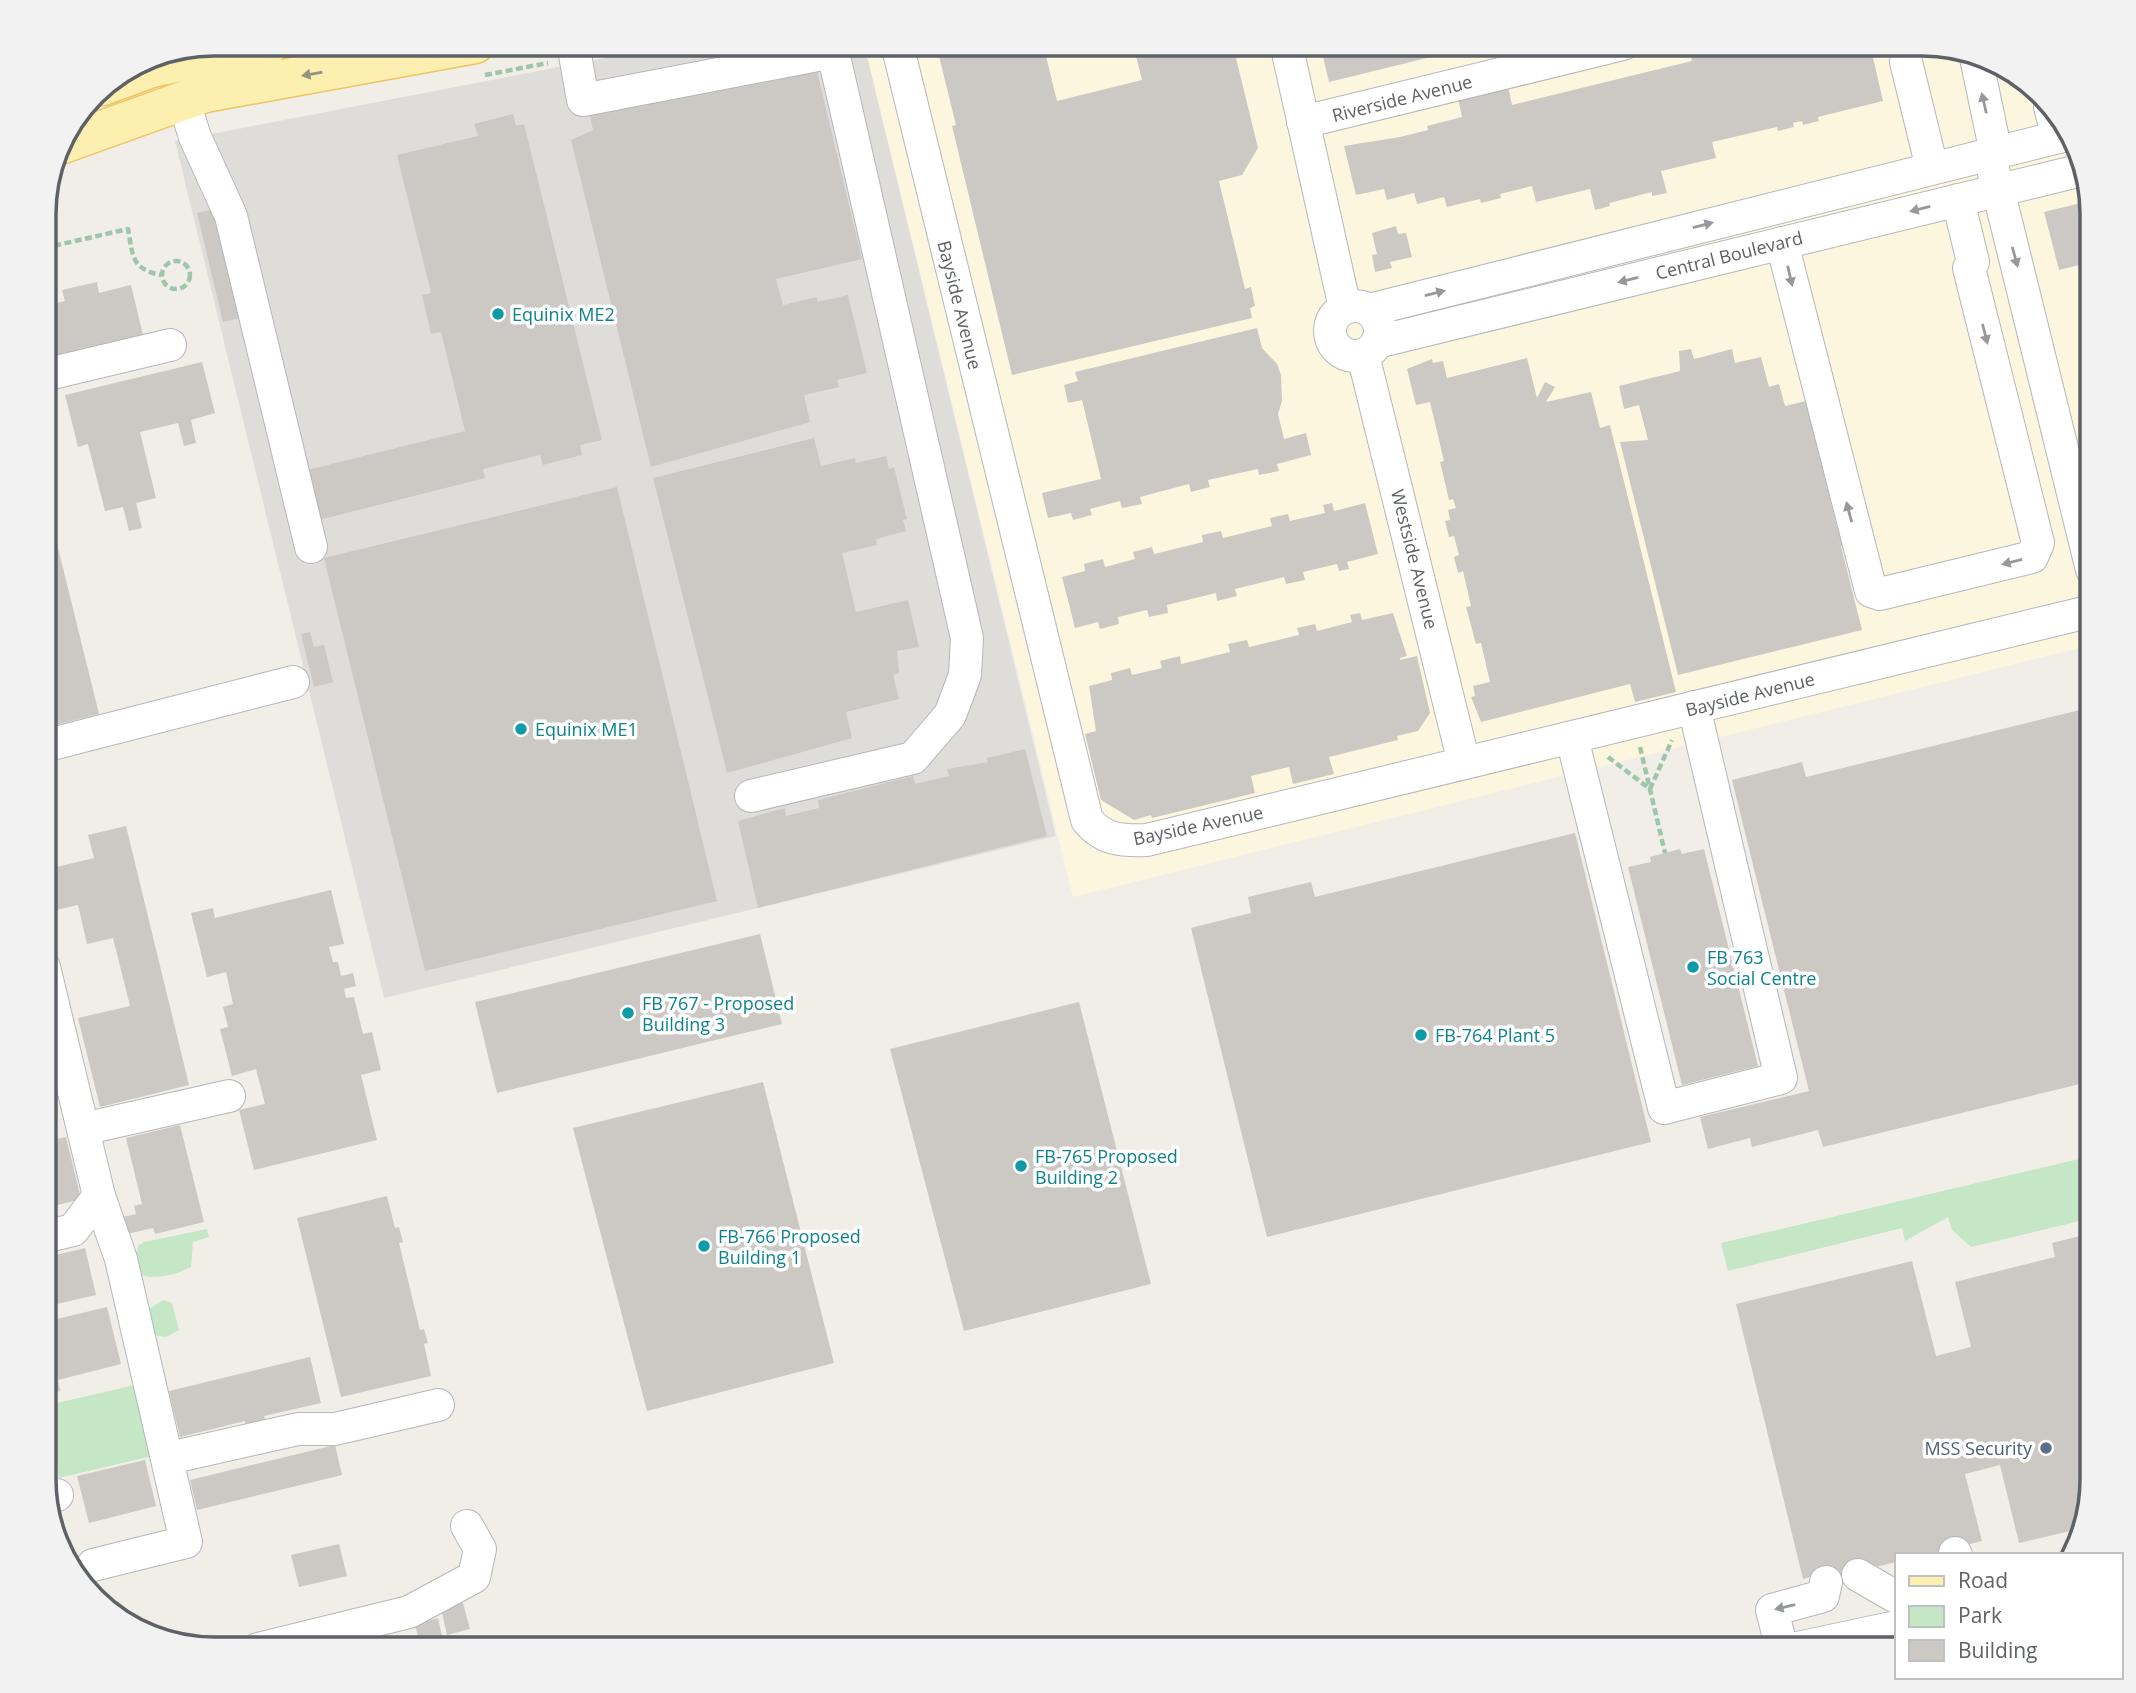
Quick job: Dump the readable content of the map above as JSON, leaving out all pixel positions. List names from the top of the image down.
{
  "streets": {
    "lane": [
      "Riverside Avenue",
      "Central Boulevard",
      "Bayside Avenue",
      "Westside Avenue"
    ]
  },
  "crossings": [
    ["Central Boulevard", "Westside Avenue"],
    ["Bayside Avenue", "Westside Avenue"]
  ],
  "places": [
    "Equinix ME2",
    "Equinix ME1",
    "FB 763 Social Centre",
    "FB 767 - Proposed Building 3",
    "FB-764 Plant 5",
    "FB-765 Proposed Building 2",
    "FB-766 Proposed Building 1",
    "MSS Security"
  ],
  "legend": ["Road", "Park", "Building"]
}
